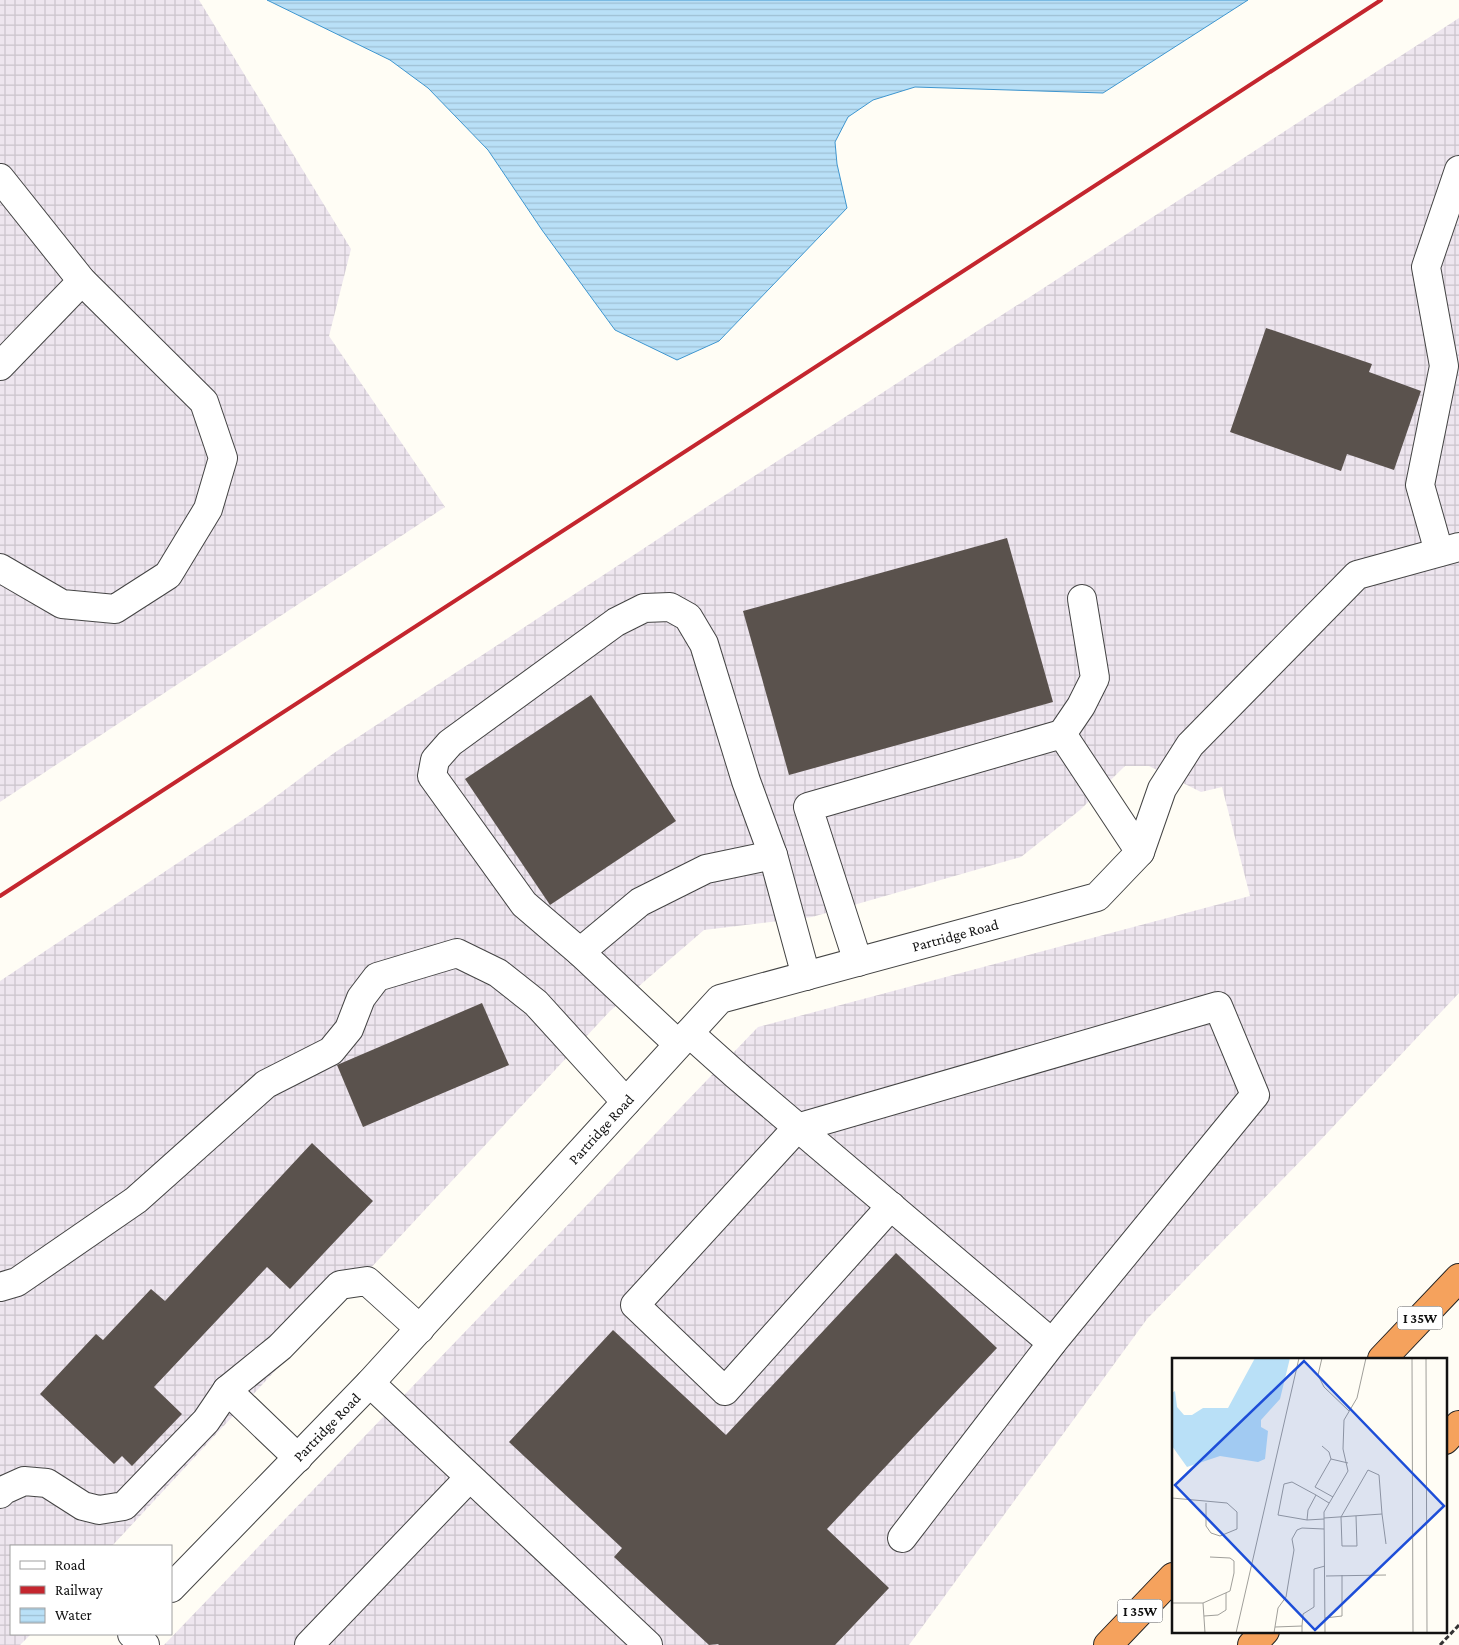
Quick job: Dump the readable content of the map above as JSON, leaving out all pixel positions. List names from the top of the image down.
{
  "streets": {
    "highway": ["I 35W"],
    "street": ["Partridge Road"]
  },
  "legend": ["Road", "Railway", "Water"]
}
